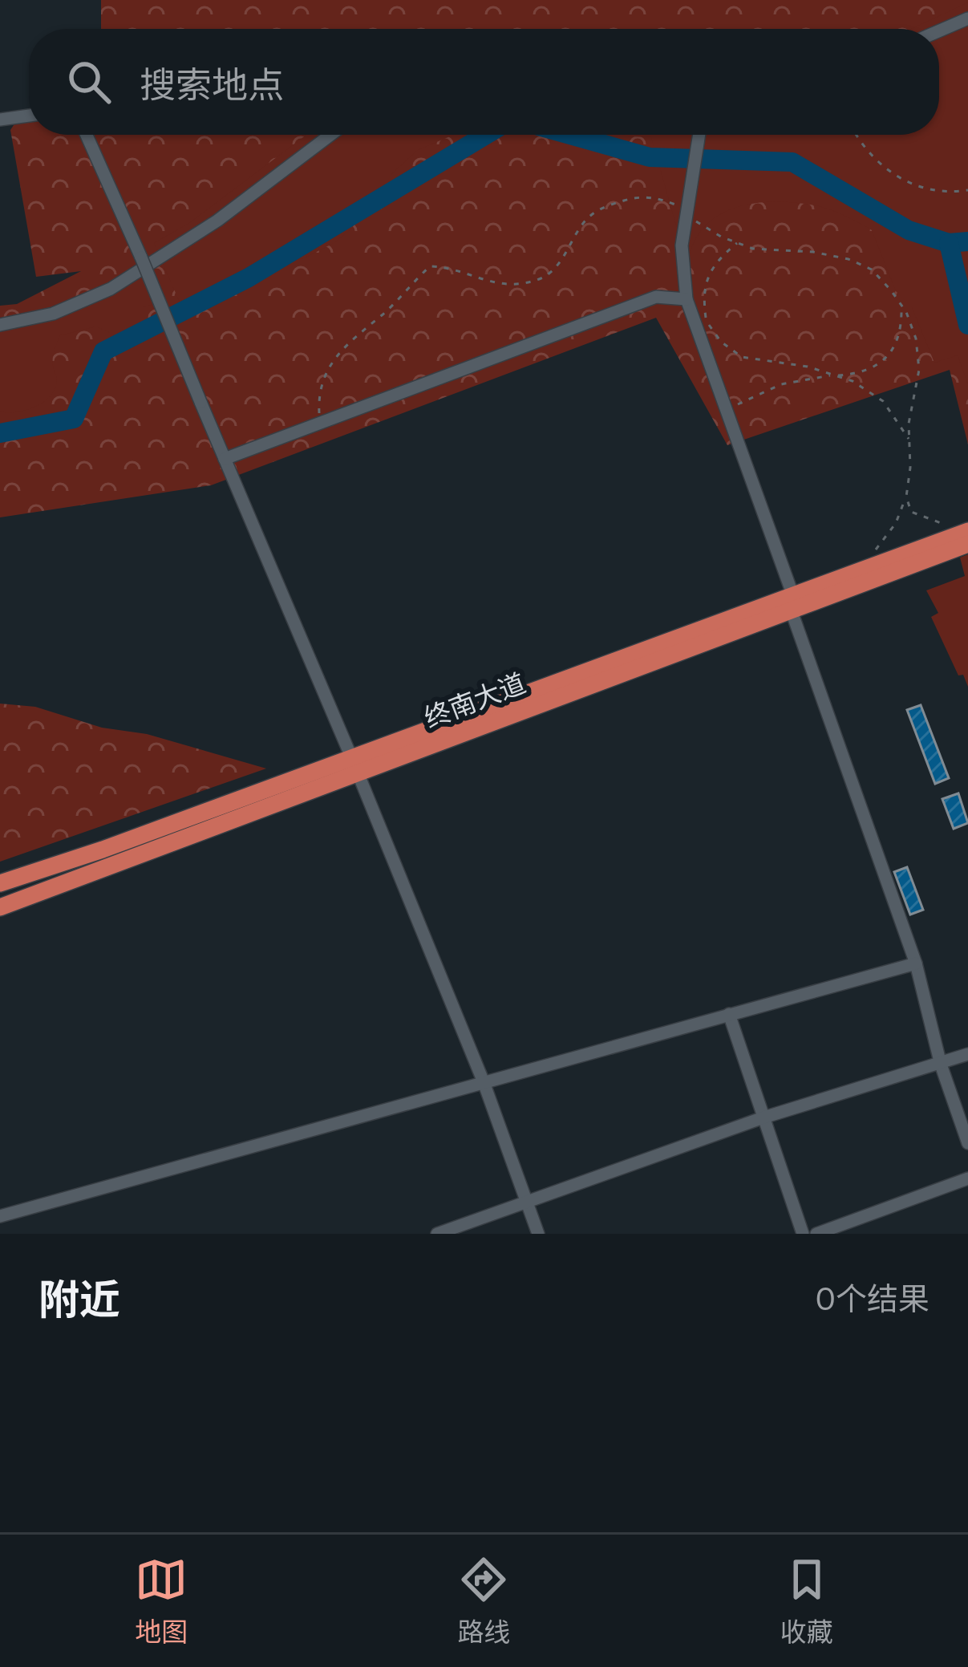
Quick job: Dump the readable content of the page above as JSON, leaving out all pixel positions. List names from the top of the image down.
{
  "streets": {
    "highway": ["终南大道"]
  },
  "page": {
    "search": "搜索地点",
    "heading": ["附近", "0个结果"],
    "nav": ["地图", "路线", "收藏"]
  }
}
